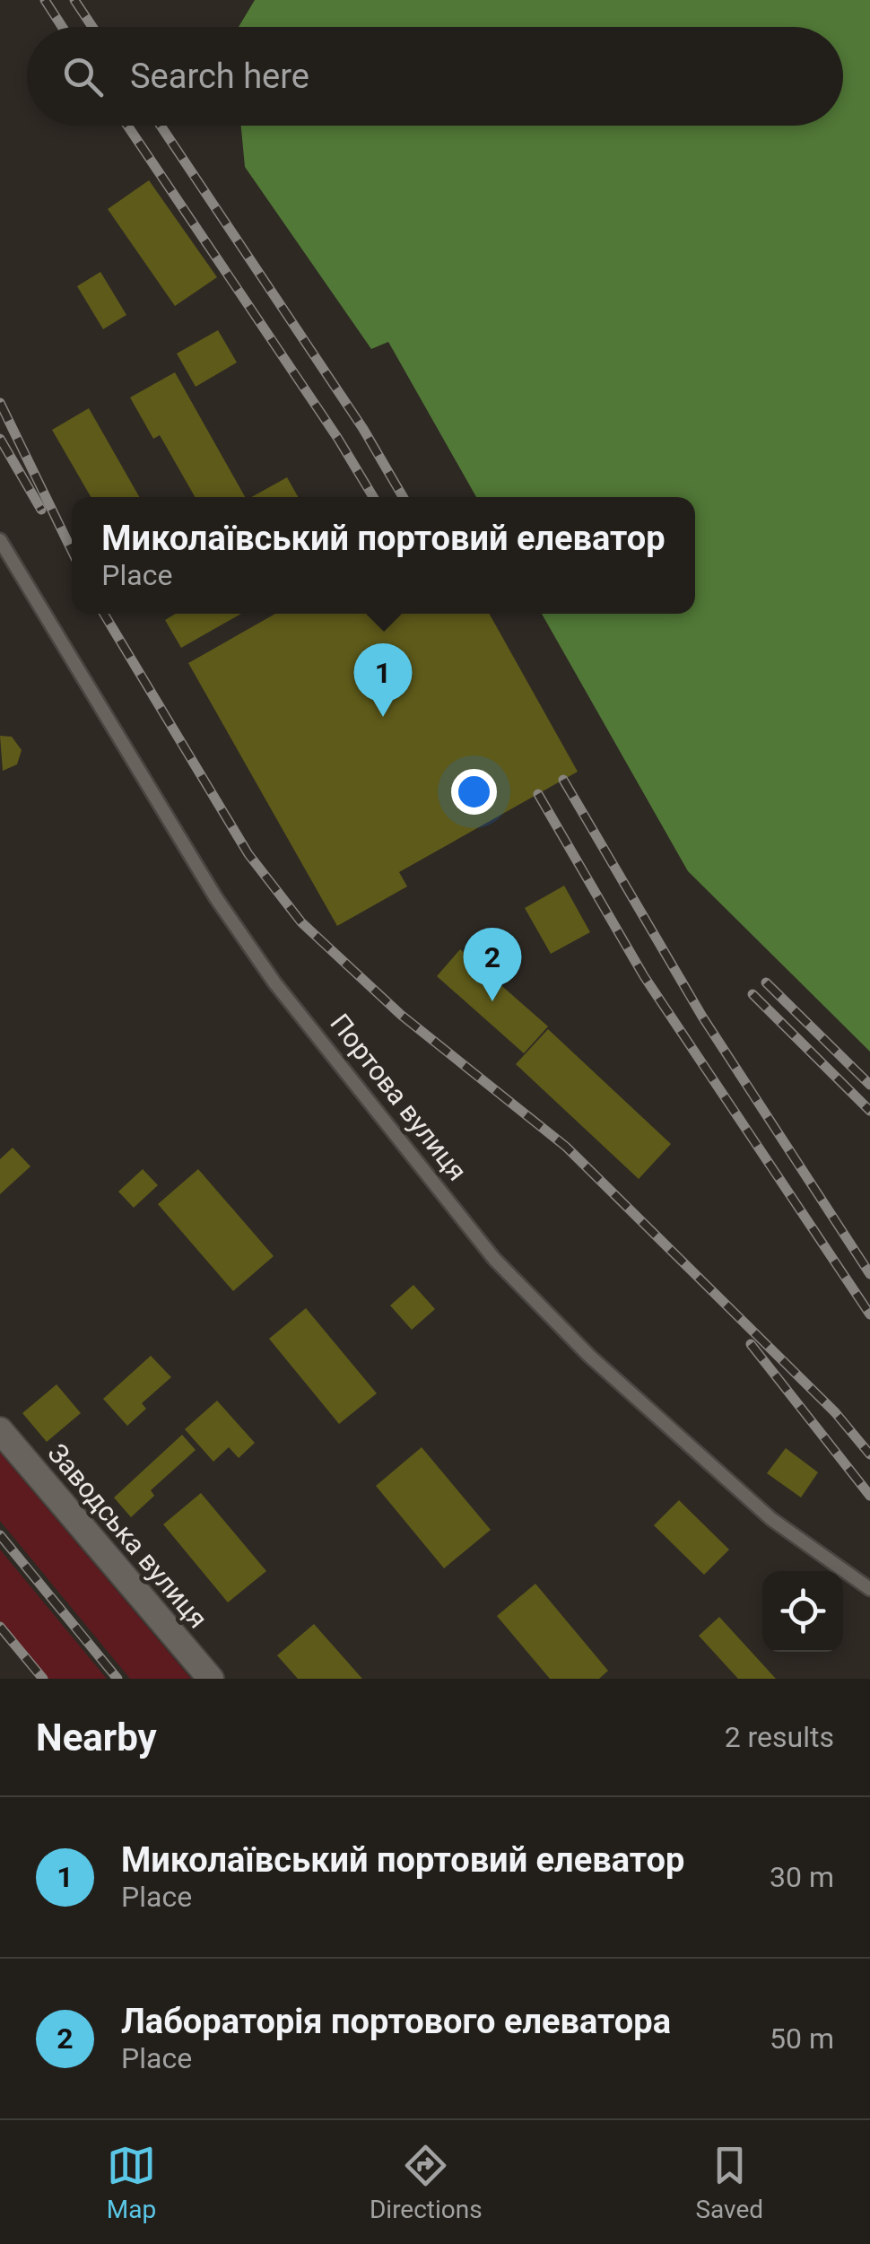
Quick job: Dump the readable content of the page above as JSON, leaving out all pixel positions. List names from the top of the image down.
{
  "streets": {
    "street": ["Заводська вулиця"],
    "lane": ["Портова вулиця"]
  },
  "page": {
    "search": "Search here",
    "popup": ["Миколаївський портовий елеватор", "Place"],
    "pins": ["1", "2"],
    "heading": ["Nearby", "2 results"],
    "list": [
      {
        "mark": "1",
        "name": "Миколаївський портовий елеватор",
        "note": "Place",
        "value": "30 m"
      },
      {
        "mark": "2",
        "name": "Лабораторія портового елеватора",
        "note": "Place",
        "value": "50 m"
      }
    ],
    "nav": ["Map", "Directions", "Saved"]
  }
}
